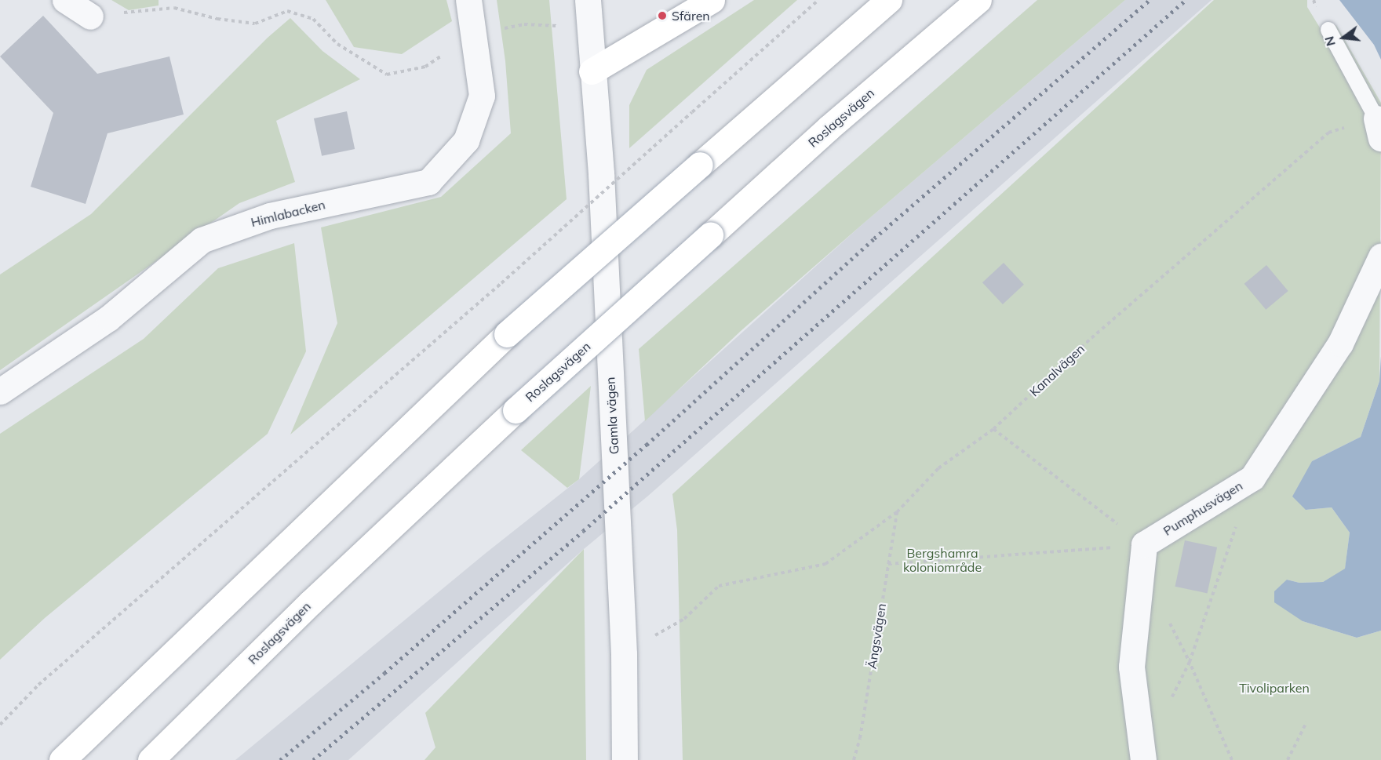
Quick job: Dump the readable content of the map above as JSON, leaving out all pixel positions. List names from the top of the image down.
{
  "streets": {
    "main road": ["Roslagsvägen"],
    "street": ["Himlabacken", "Gamla vägen", "Pumphusvägen"],
    "path": ["Kanalvägen", "Ängsvägen"]
  },
  "crossings": [
    ["Kanalvägen", "Ängsvägen"]
  ],
  "parks": ["Bergshamra koloniområde", "Tivoliparken"],
  "places": ["Sfären"],
  "north": "left"
}
